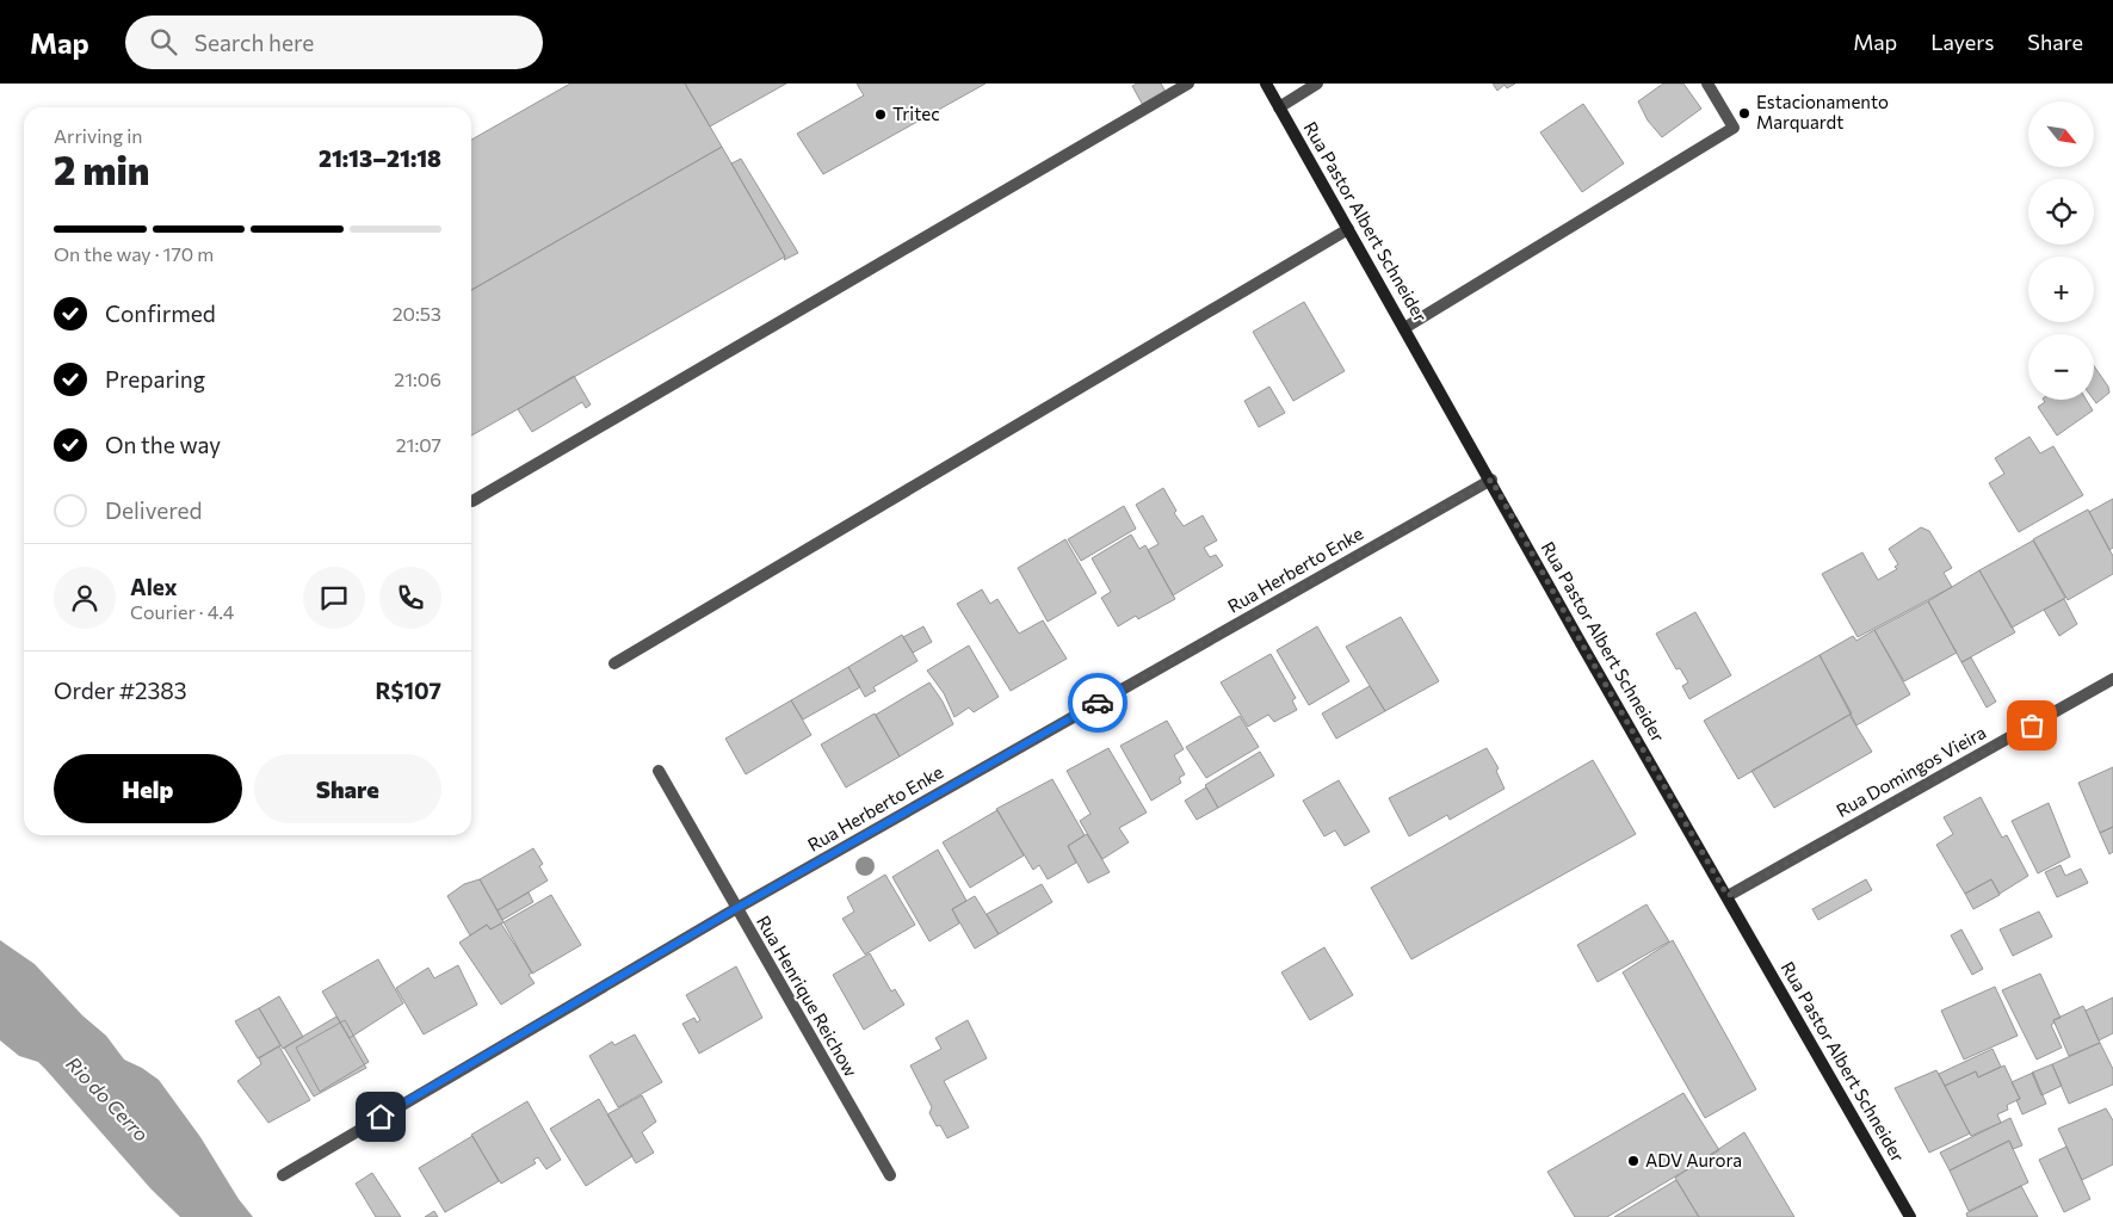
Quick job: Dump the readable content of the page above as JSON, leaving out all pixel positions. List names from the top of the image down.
{
  "streets": {
    "main road": ["Rua Pastor Albert Schneider"],
    "street": ["Rua Herberto Enke", "Rua Domingos Vieira", "Rua Henrique Reichow"]
  },
  "crossings": [
    ["Rua Pastor Albert Schneider", "Rua Herberto Enke"],
    ["Rua Pastor Albert Schneider", "Rua Domingos Vieira"],
    ["Rua Herberto Enke", "Rua Henrique Reichow"]
  ],
  "water": ["Rio do Cerro"],
  "places": ["Estacionamento Marquardt", "Tritec", "ADV Aurora"],
  "north": "bottom right",
  "page": {
    "header": "Map",
    "search": "Search here",
    "nav": ["Map", "Layers", "Share"],
    "map_buttons": ["+", "−"],
    "heading": ["2 min", "Arriving in", "21:13–21:18"],
    "panel": [
      "Alex",
      "Courier · 4.4",
      "Order #2383",
      "R$107"
    ],
    "bar": "On the way · 170 m",
    "list": [
      ["Confirmed", "20:53"],
      ["Preparing", "21:06"],
      ["On the way", "21:07"],
      "Delivered"
    ],
    "buttons": ["Help", "Share"]
  }
}
